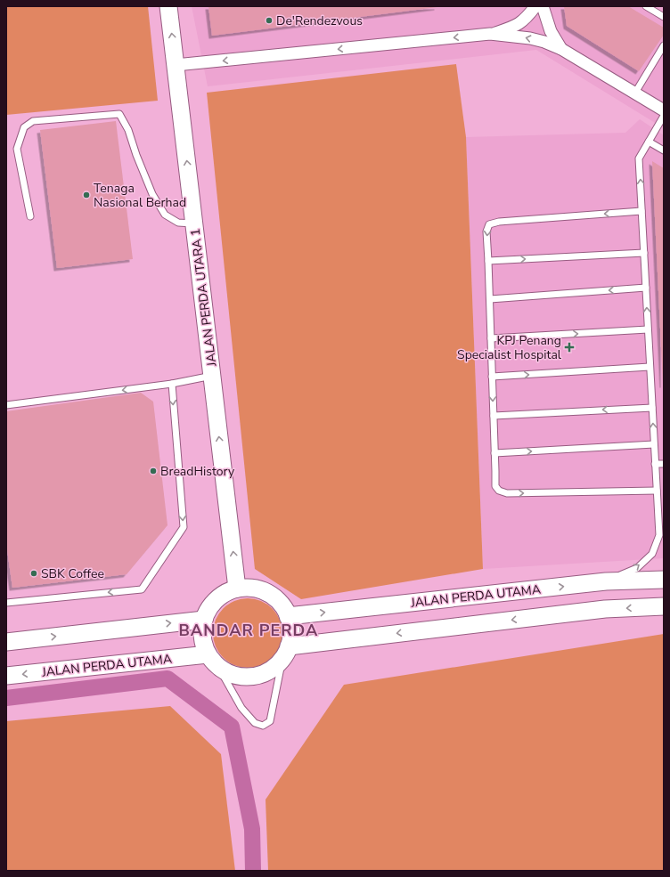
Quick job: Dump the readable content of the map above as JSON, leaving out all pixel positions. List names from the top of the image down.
{
  "streets": {
    "street": ["JALAN PERDA UTARA 1", "JALAN PERDA UTAMA"]
  },
  "crossings": [
    ["JALAN PERDA UTARA 1", "JALAN PERDA UTAMA"]
  ],
  "one_way": ["JALAN PERDA UTARA 1"],
  "districts": ["BANDAR PERDA"],
  "places": {
    "other": [
      "De'Rendezvous",
      "Tenaga Nasional Berhad",
      "BreadHistory",
      "SBK Coffee"
    ],
    "health": ["KPJ Penang Specialist Hospital"]
  }
}
